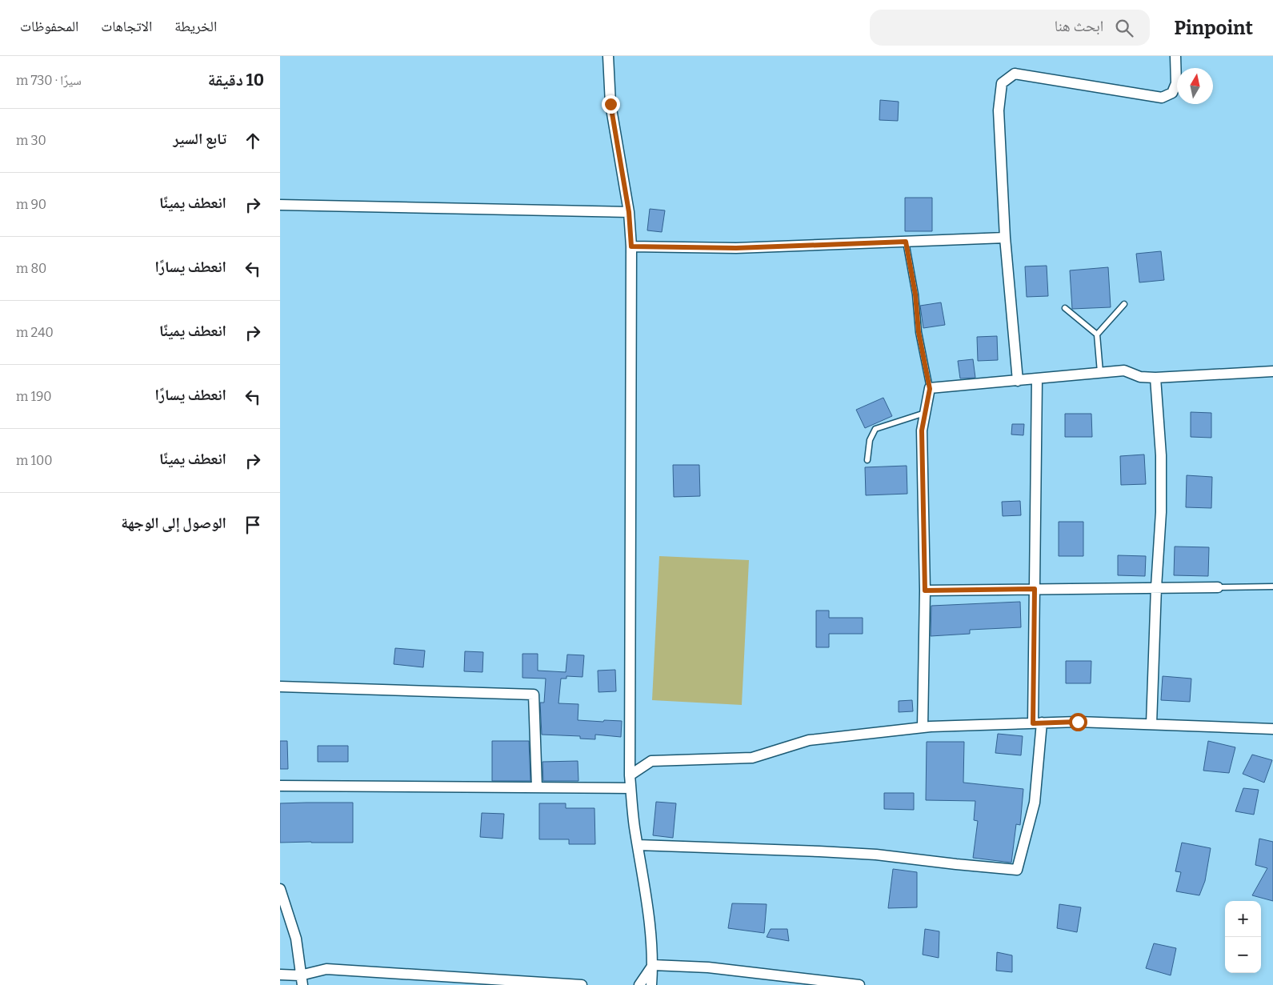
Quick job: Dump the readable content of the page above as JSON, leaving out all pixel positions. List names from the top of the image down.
{
  "north": "top",
  "page": {
    "header": "Pinpoint",
    "search": "ابحث هنا",
    "nav": ["الخريطة", "الاتجاهات", "المحفوظات"],
    "heading": ["10 دقيقة", "سيرًا · 730 m"],
    "list": [
      ["تابع السير", "30 m"],
      ["انعطف يمينًا", "90 m"],
      ["انعطف يسارًا", "80 m"],
      ["انعطف يمينًا", "240 m"],
      ["انعطف يسارًا", "190 m"],
      ["انعطف يمينًا", "100 m"],
      "الوصول إلى الوجهة"
    ],
    "map_buttons": ["+", "−"]
  }
}
